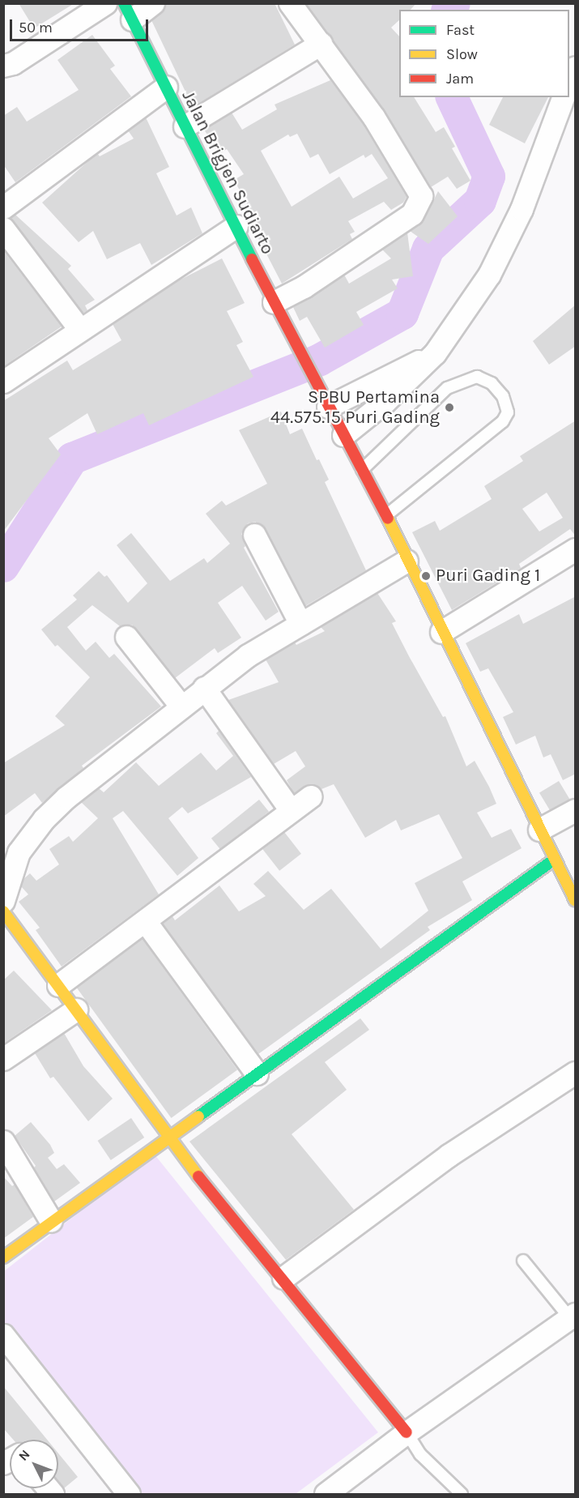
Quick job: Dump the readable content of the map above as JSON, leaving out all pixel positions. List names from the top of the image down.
{
  "streets": {
    "street": ["Jalan Brigjen Sudiarto"]
  },
  "places": ["SPBU Pertamina 44.575.15 Puri Gading", "Puri Gading 1"],
  "legend": ["Fast", "Slow", "Jam"],
  "scale_bar": "50 m",
  "north": "top left"
}
